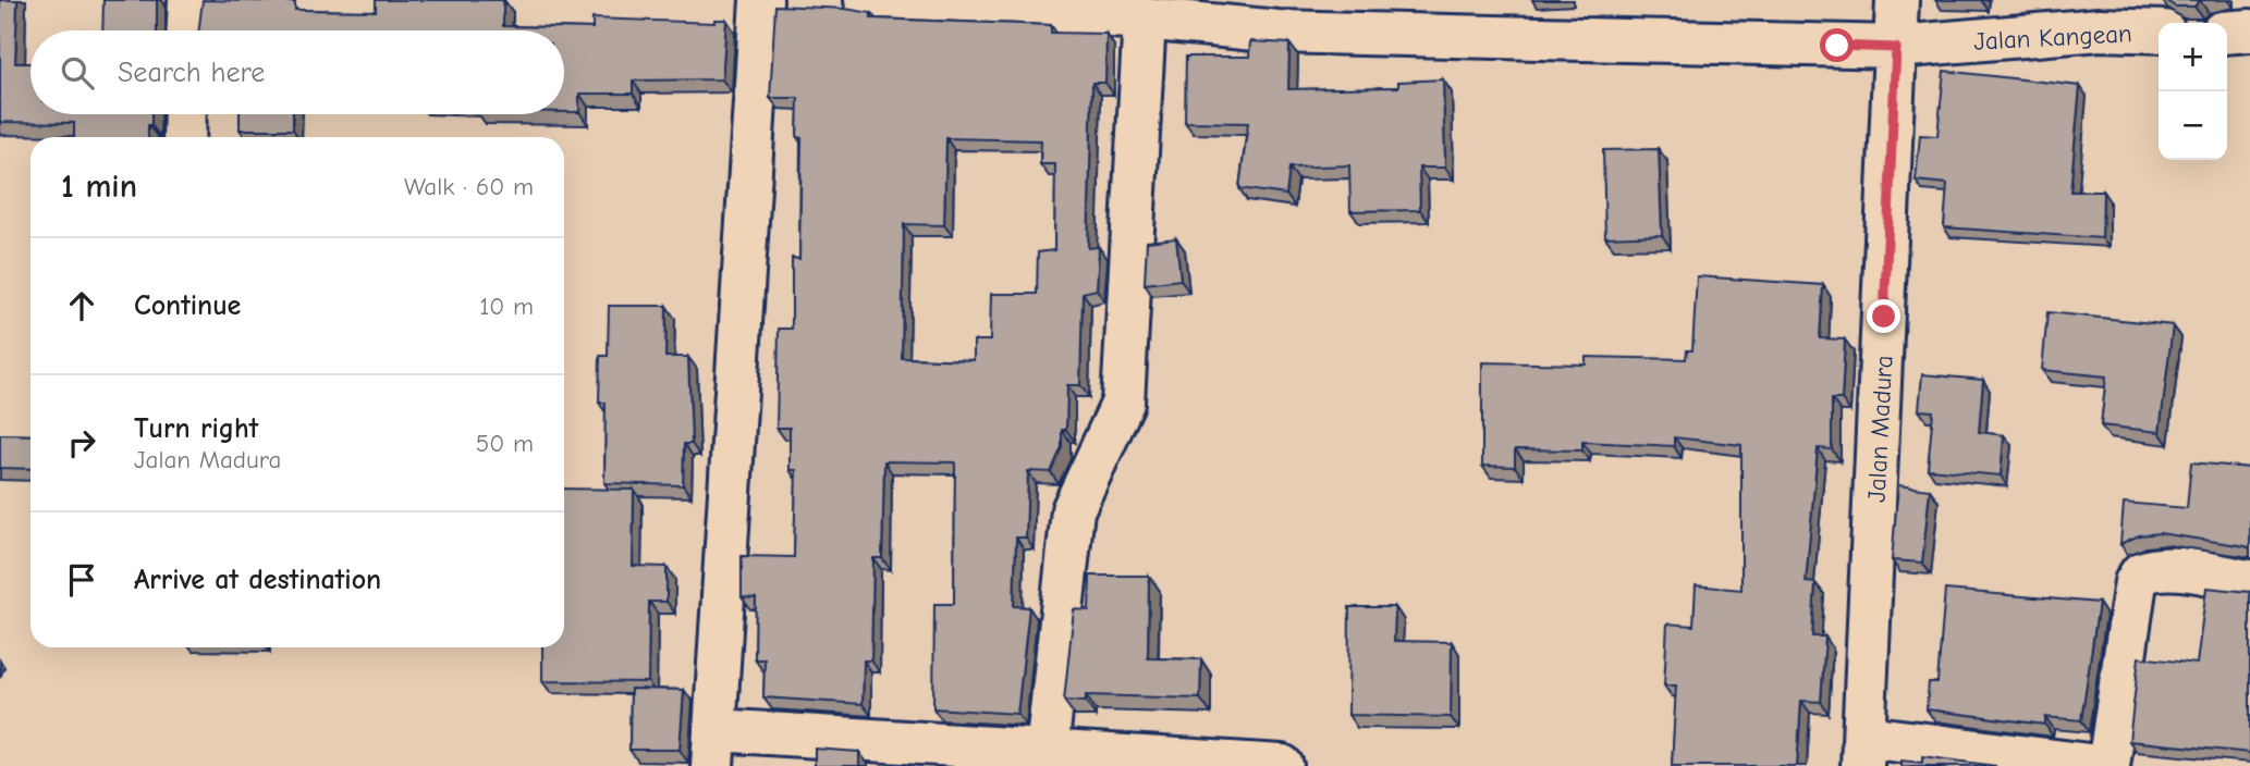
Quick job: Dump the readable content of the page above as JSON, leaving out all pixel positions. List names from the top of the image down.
{
  "streets": {
    "street": ["Jalan Kangean", "Jalan Madura"]
  },
  "crossings": [
    ["Jalan Kangean", "Jalan Madura"]
  ],
  "page": {
    "map_buttons": ["+", "−"],
    "search": "Search here",
    "heading": ["1 min", "Walk · 60 m"],
    "list": [
      ["Continue", "10 m"],
      ["Turn right", "Jalan Madura", "50 m"],
      "Arrive at destination"
    ]
  }
}
